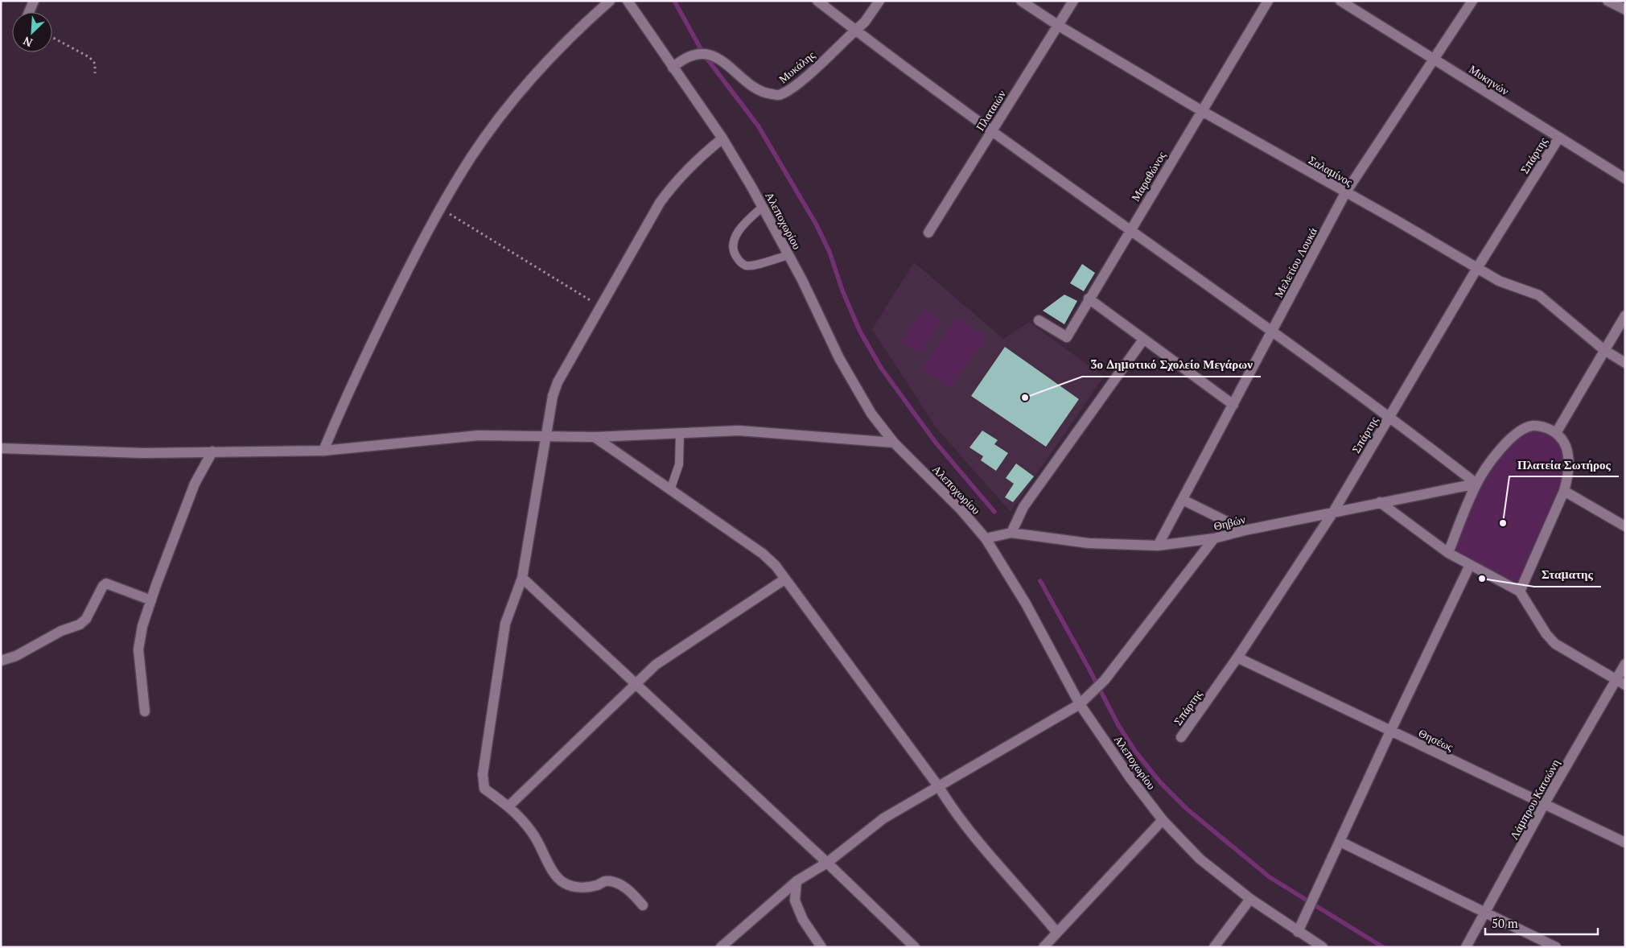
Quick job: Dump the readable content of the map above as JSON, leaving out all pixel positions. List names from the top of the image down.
{
  "streets": {
    "street": [
      "Μυκάλης",
      "Μυκηνών",
      "Πλαταιών",
      "Σπάρτης",
      "Σαλαμίνος",
      "Μαραθώνος",
      "Αλεποχωρίου",
      "Μελετίου Λουκά",
      "Θηβών",
      "Θησέως",
      "Λάμπρου Κατσώνη"
    ]
  },
  "crossings": [
    ["Μυκάλης", "Αλεποχωρίου"],
    ["Μυκηνών", "Σπάρτης"],
    ["Μυκηνών", "Μελετίου Λουκά"],
    ["Πλαταιών", "Σαλαμίνος"],
    ["Σπάρτης", "Σαλαμίνος"],
    ["Σπάρτης", "Θηβών"],
    ["Σπάρτης", "Θησέως"],
    ["Σαλαμίνος", "Μαραθώνος"],
    ["Σαλαμίνος", "Μελετίου Λουκά"],
    ["Αλεποχωρίου", "Θηβών"],
    ["Μελετίου Λουκά", "Θηβών"],
    ["Θησέως", "Λάμπρου Κατσώνη"]
  ],
  "places": ["3ο Δημοτικό Σχολείο Μεγάρων", "Πλατεία Σωτήρος", "Σταματης"],
  "scale_bar": "50 m",
  "north": "bottom left"
}
